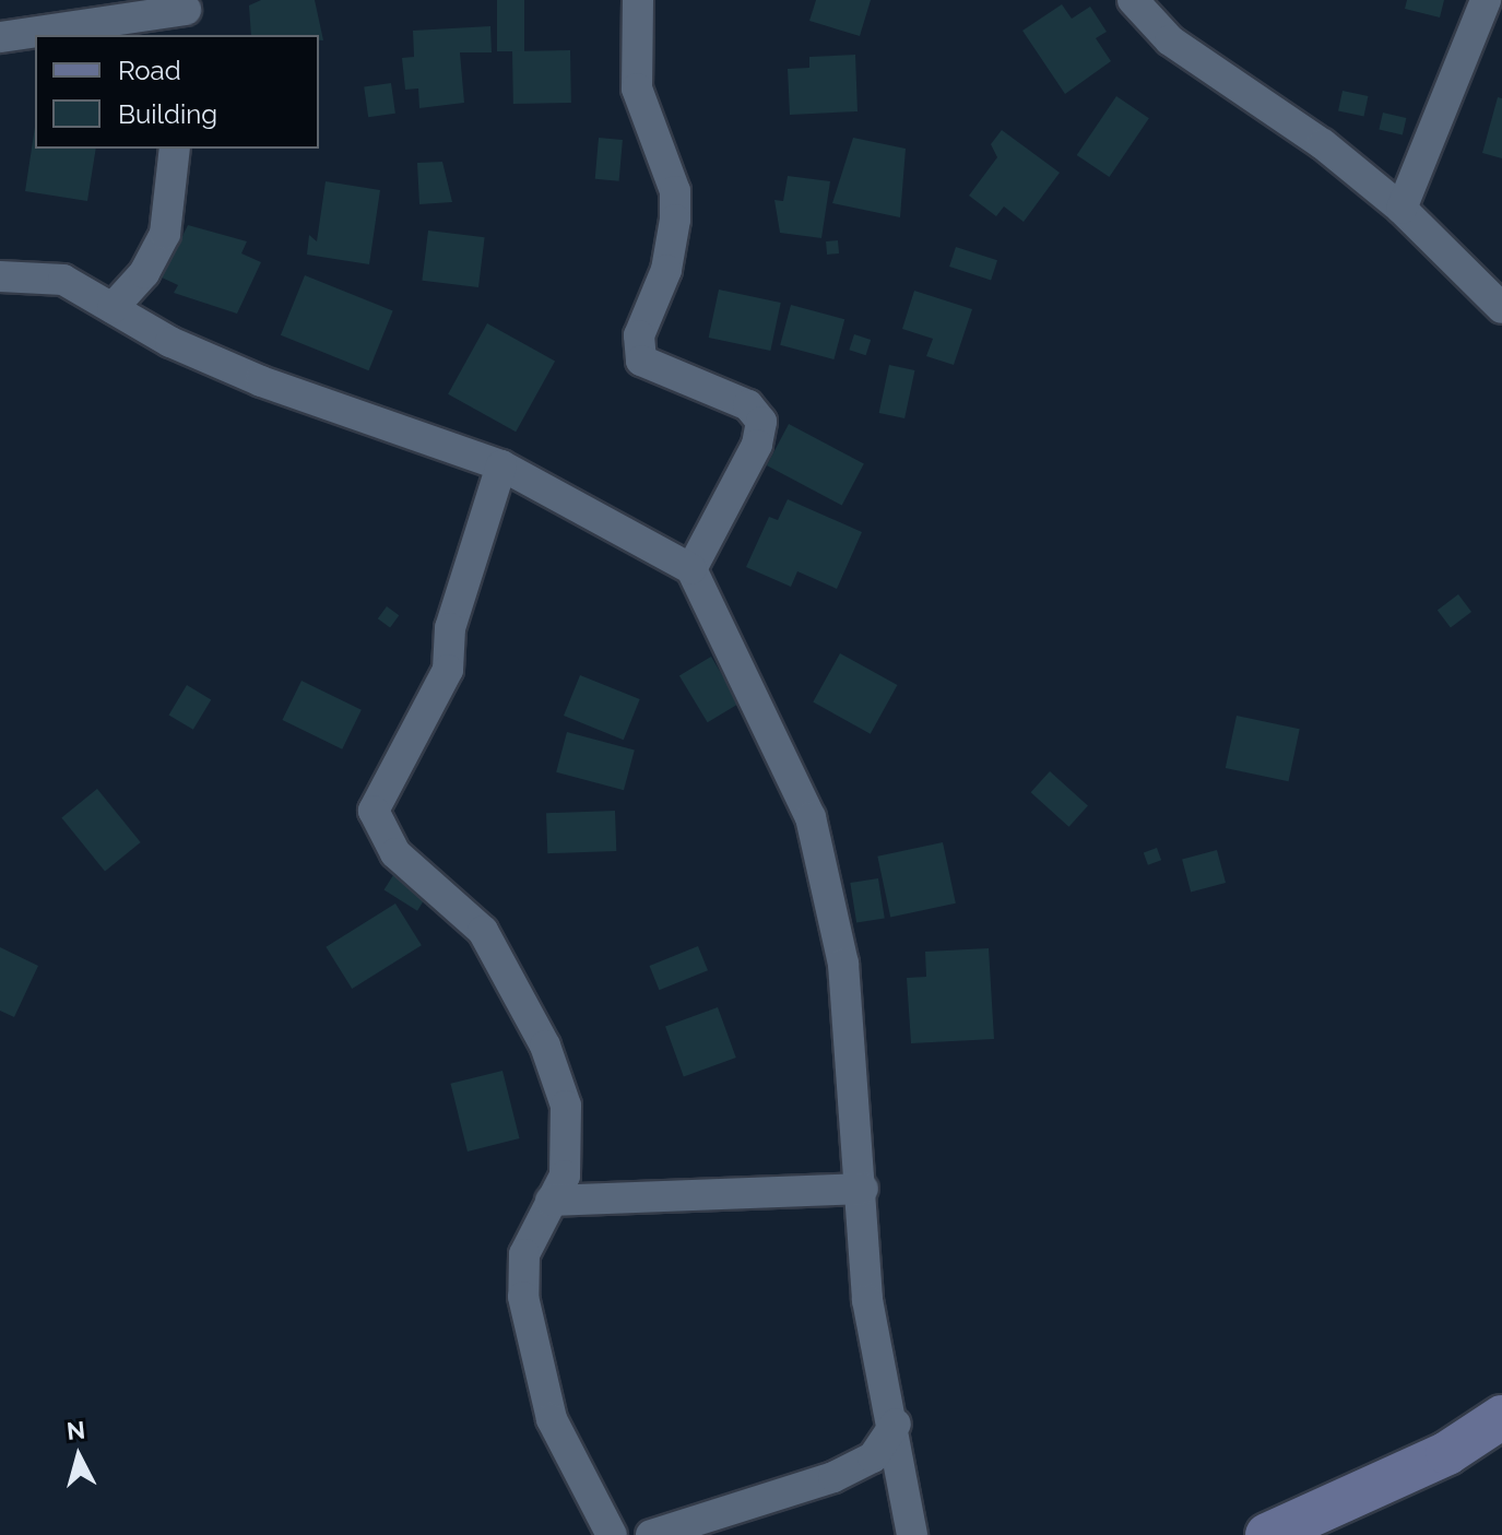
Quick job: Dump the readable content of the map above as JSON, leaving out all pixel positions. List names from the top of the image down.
{
  "legend": ["Road", "Building"],
  "north": "top"
}
